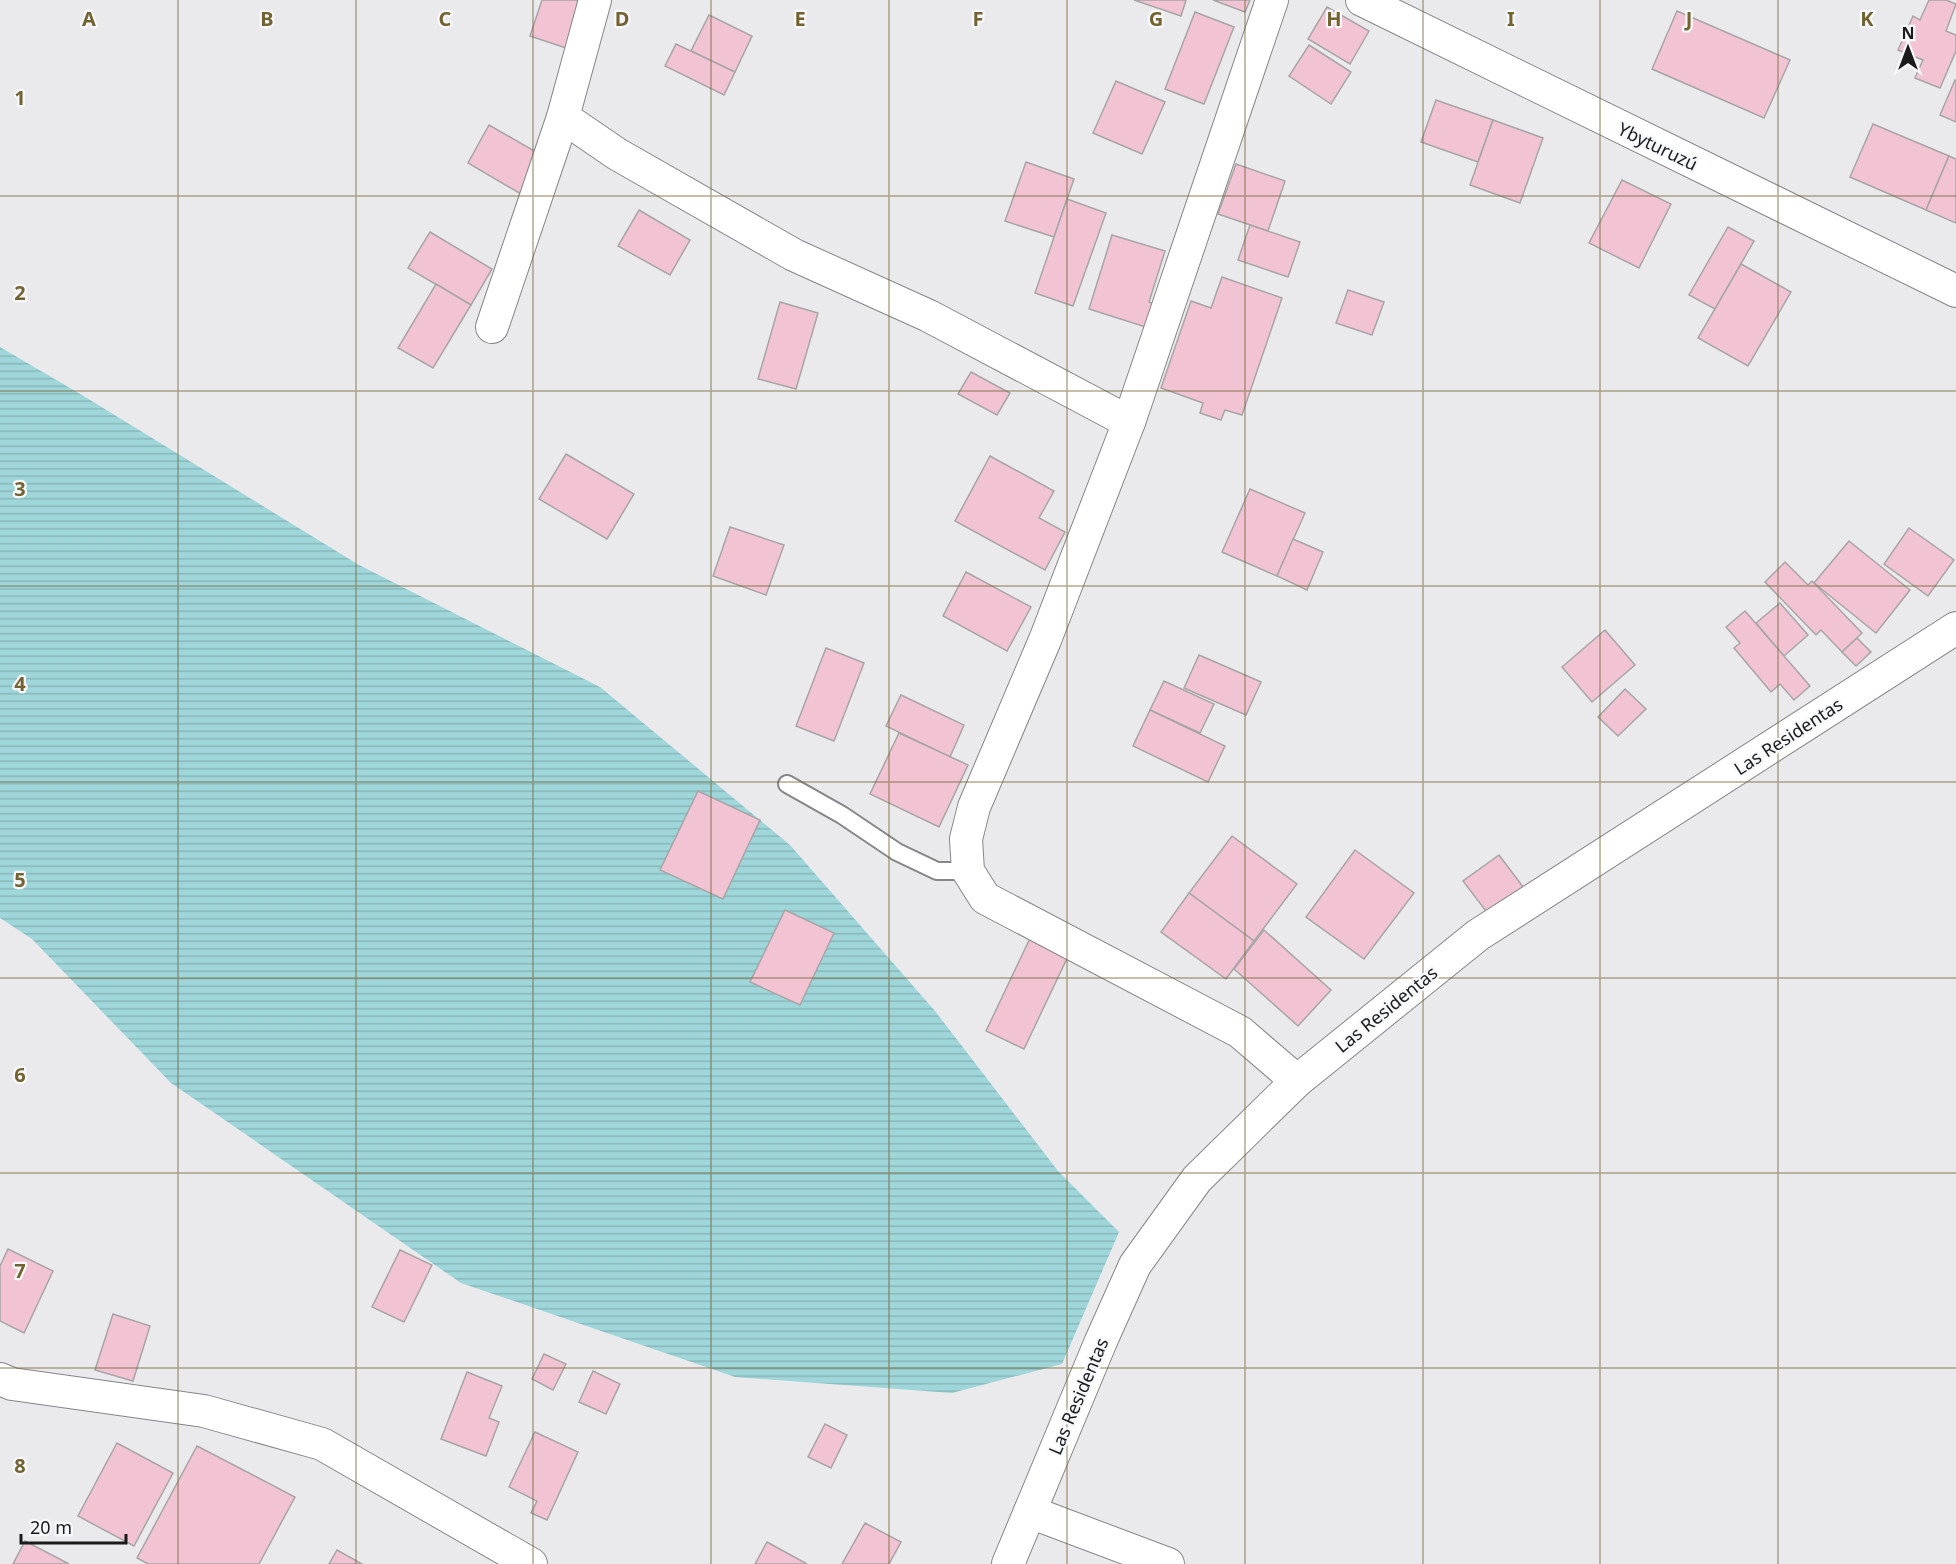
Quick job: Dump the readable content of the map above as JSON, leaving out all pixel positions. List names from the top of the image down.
{
  "streets": {
    "street": ["Ybyturuzú", "Las Residentas"]
  },
  "scale_bar": "20 m",
  "north": "top",
  "grid": {
    "columns": [
      "A",
      "B",
      "C",
      "D",
      "E",
      "F",
      "G",
      "H",
      "I",
      "J",
      "K"
    ],
    "rows": [
      "1",
      "2",
      "3",
      "4",
      "5",
      "6",
      "7",
      "8"
    ]
  }
}
